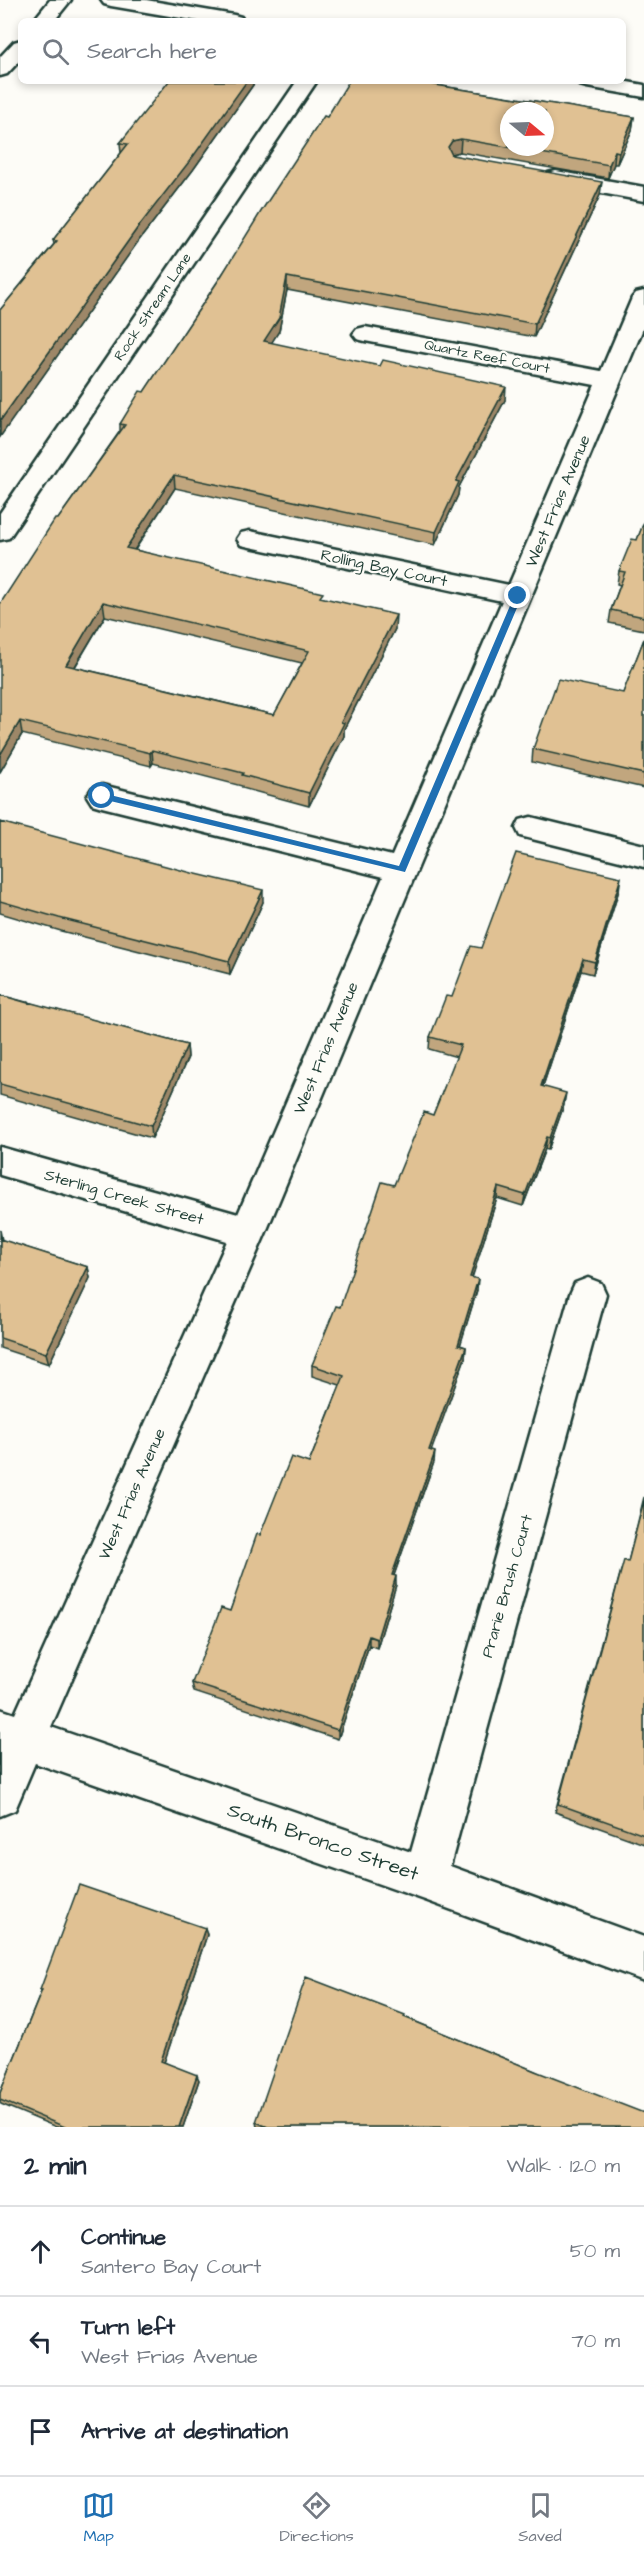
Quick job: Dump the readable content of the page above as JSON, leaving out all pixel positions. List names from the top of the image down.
{
  "streets": {
    "street": [
      "Rock Stream Lane",
      "Quartz Reef Court",
      "West Frias Avenue",
      "Rolling Bay Court",
      "Sterling Creek Street",
      "Prarie Brush Court",
      "South Bronco Street"
    ]
  },
  "crossings": [
    ["Quartz Reef Court", "West Frias Avenue"],
    ["West Frias Avenue", "Rolling Bay Court"],
    ["West Frias Avenue", "Sterling Creek Street"],
    ["West Frias Avenue", "South Bronco Street"],
    ["Prarie Brush Court", "South Bronco Street"]
  ],
  "north": "right",
  "page": {
    "search": "Search here",
    "heading": ["2 min", "Walk · 120 m"],
    "list": [
      ["Continue", "Santero Bay Court", "50 m"],
      ["Turn left", "West Frias Avenue", "70 m"],
      "Arrive at destination"
    ],
    "nav": ["Map", "Directions", "Saved"]
  }
}
